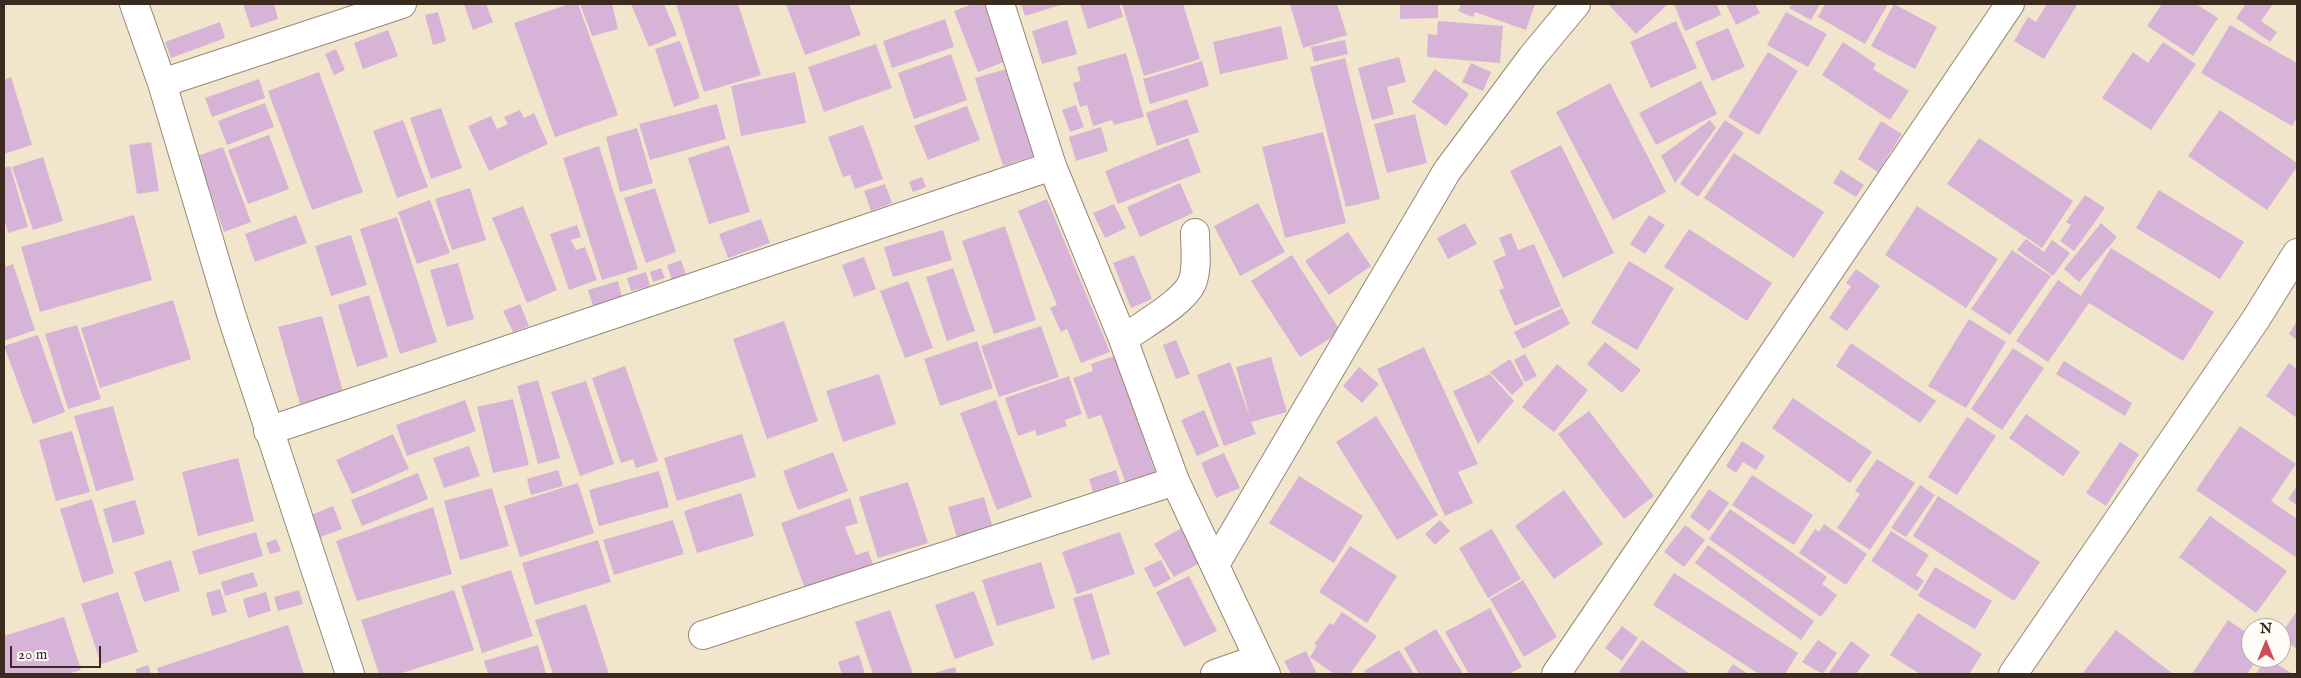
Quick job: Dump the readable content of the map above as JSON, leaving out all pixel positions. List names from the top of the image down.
{
  "scale_bar": "20 m",
  "north": "top"
}
